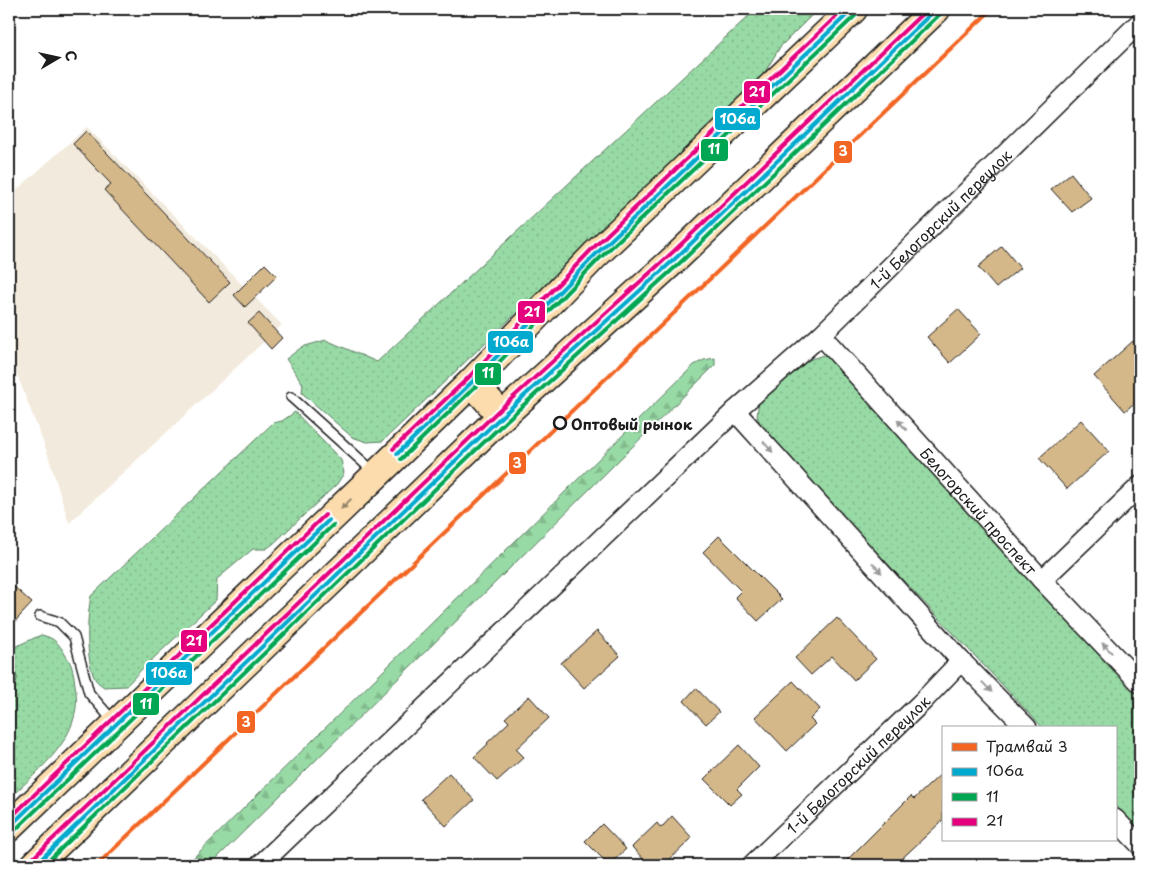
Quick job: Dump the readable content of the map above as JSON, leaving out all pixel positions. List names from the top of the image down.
{
  "streets": {
    "street": ["1-й Белогорский переулок", "Белогорский проспект"]
  },
  "crossings": [
    ["1-й Белогорский переулок", "Белогорский проспект"]
  ],
  "places": ["Оптовый рынок"],
  "lines": [
    "tram line 3",
    "transit line 106а",
    "transit line 21",
    "transit line 11"
  ],
  "legend": [
    "Трамвай 3",
    "106а",
    "11",
    "21"
  ],
  "north": "right"
}
